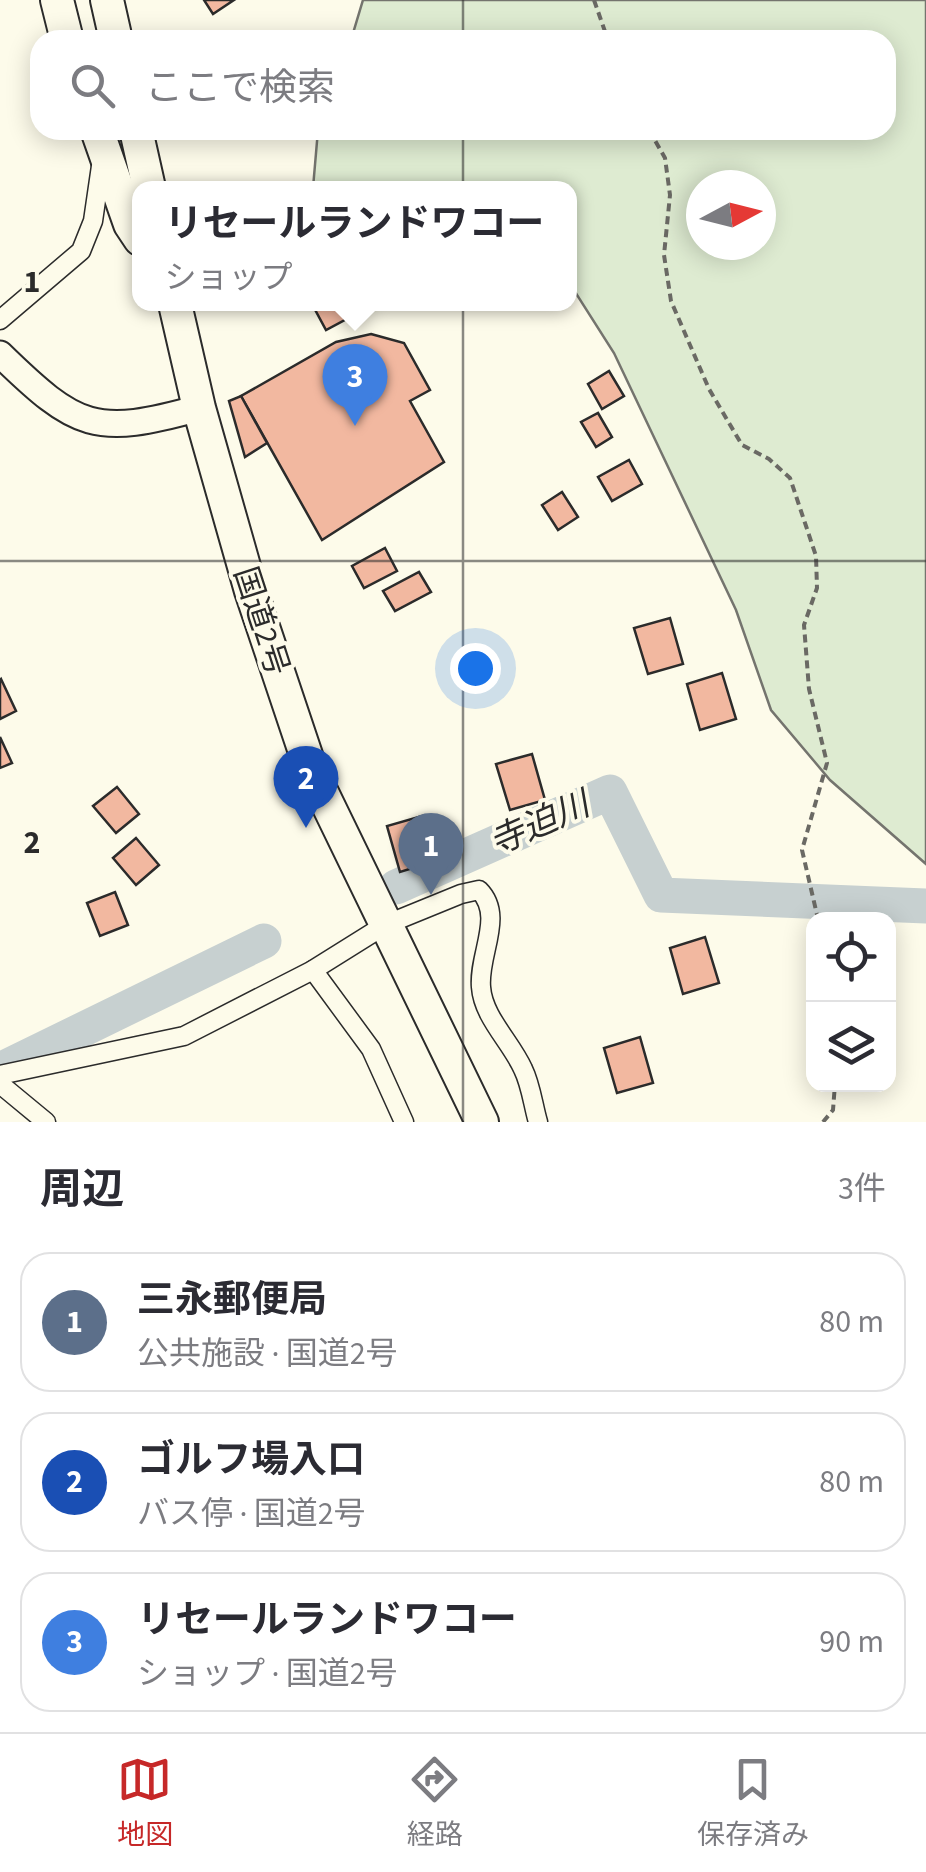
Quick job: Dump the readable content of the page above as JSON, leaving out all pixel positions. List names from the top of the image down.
{
  "streets": {
    "highway": ["国道2号"]
  },
  "water": ["寺迫川"],
  "north": "right",
  "page": {
    "search": "ここで検索",
    "popup": ["リセールランドワコー", "ショップ"],
    "pins": ["3", "2", "1"],
    "heading": ["周辺", "3件"],
    "list": [
      {
        "mark": "1",
        "name": "三永郵便局",
        "note": "公共施設 · 国道2号",
        "value": "80 m"
      },
      {
        "mark": "2",
        "name": "ゴルフ場入口",
        "note": "バス停 · 国道2号",
        "value": "80 m"
      },
      {
        "mark": "3",
        "name": "リセールランドワコー",
        "note": "ショップ · 国道2号",
        "value": "90 m"
      }
    ],
    "nav": ["地図", "経路", "保存済み"]
  },
  "grid": {
    "rows": ["1", "2"]
  }
}
